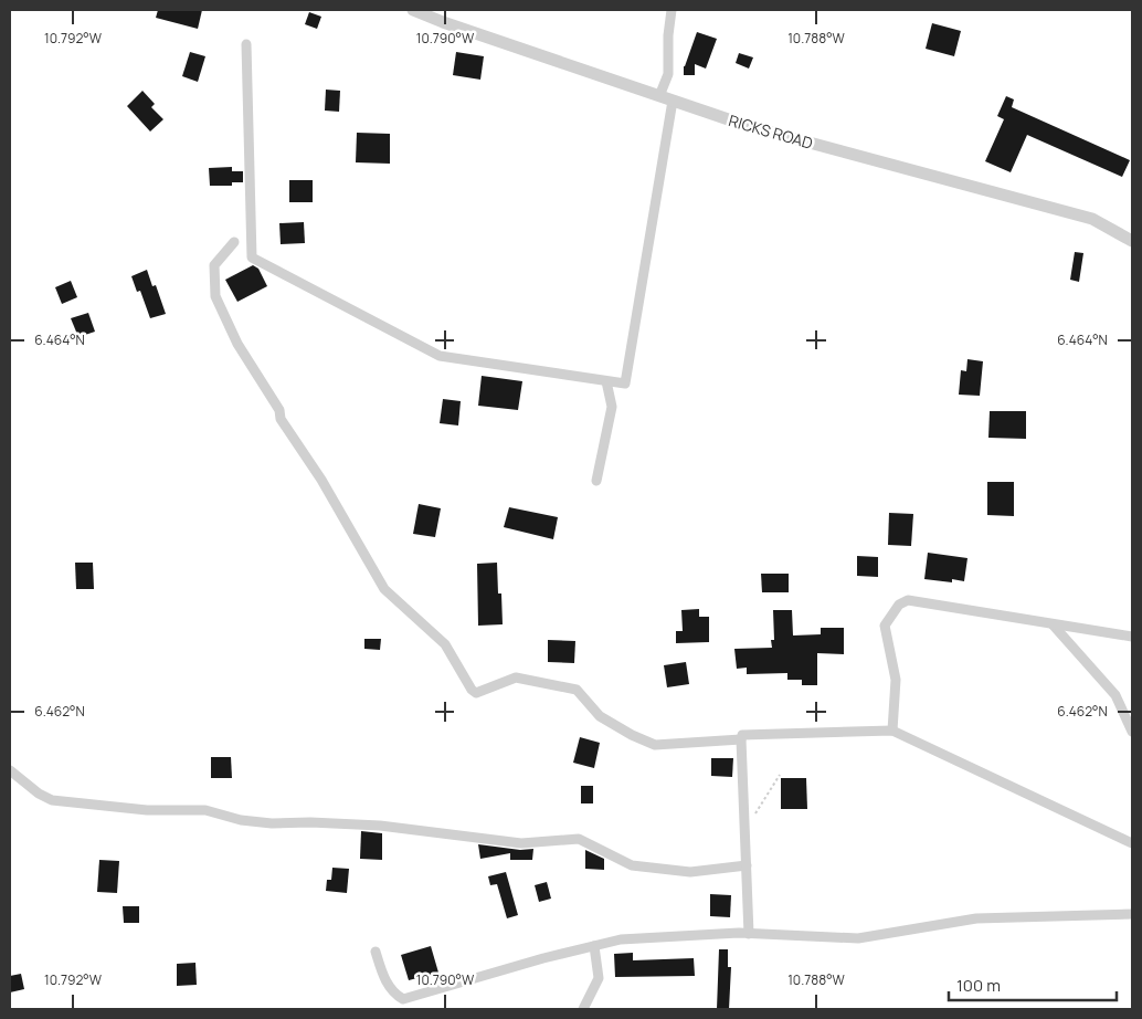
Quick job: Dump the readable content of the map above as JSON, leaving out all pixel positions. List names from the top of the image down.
{
  "streets": {
    "street": ["RICKS ROAD"]
  },
  "scale_bar": "100 m",
  "coordinates": [
    "10.792°W",
    "10.790°W",
    "10.788°W",
    "6.464°N",
    "6.462°N"
  ]
}
